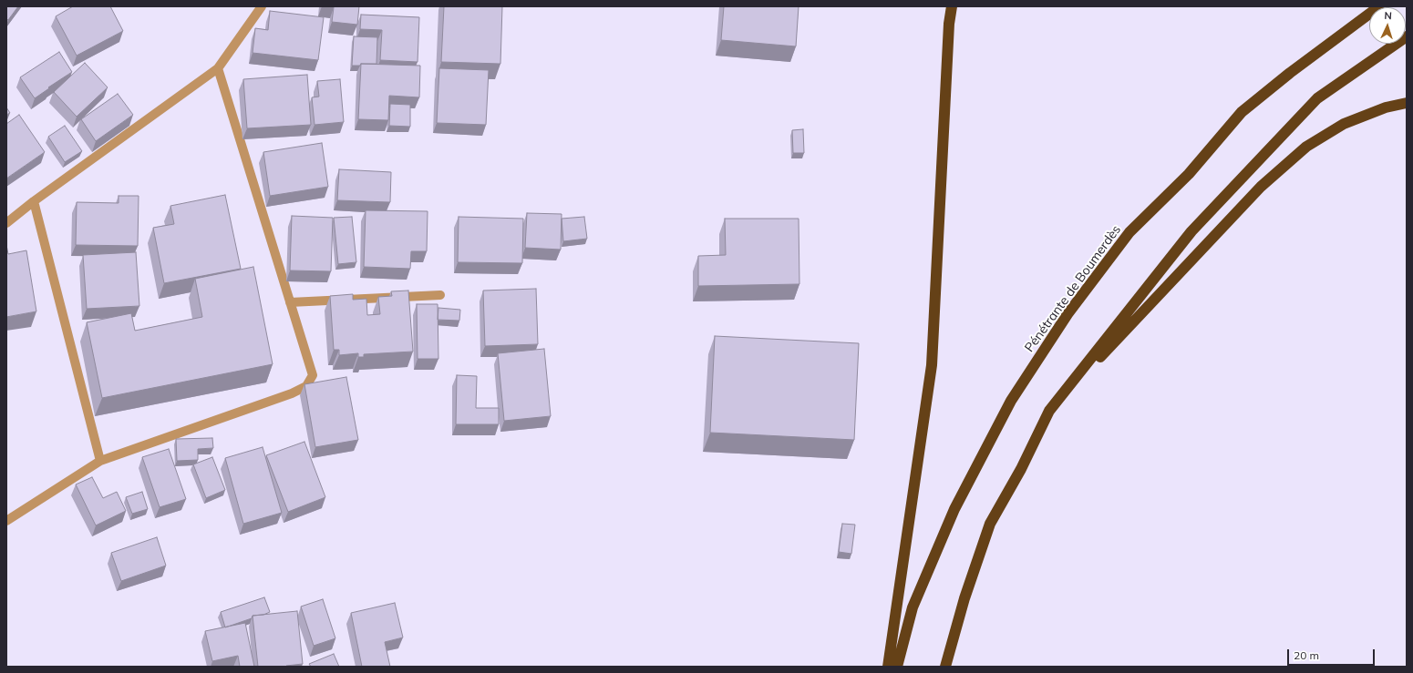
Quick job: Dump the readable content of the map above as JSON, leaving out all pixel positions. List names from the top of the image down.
{
  "streets": {
    "highway": ["Pénétrante de Boumerdès"]
  },
  "scale_bar": "20 m",
  "north": "top"
}
